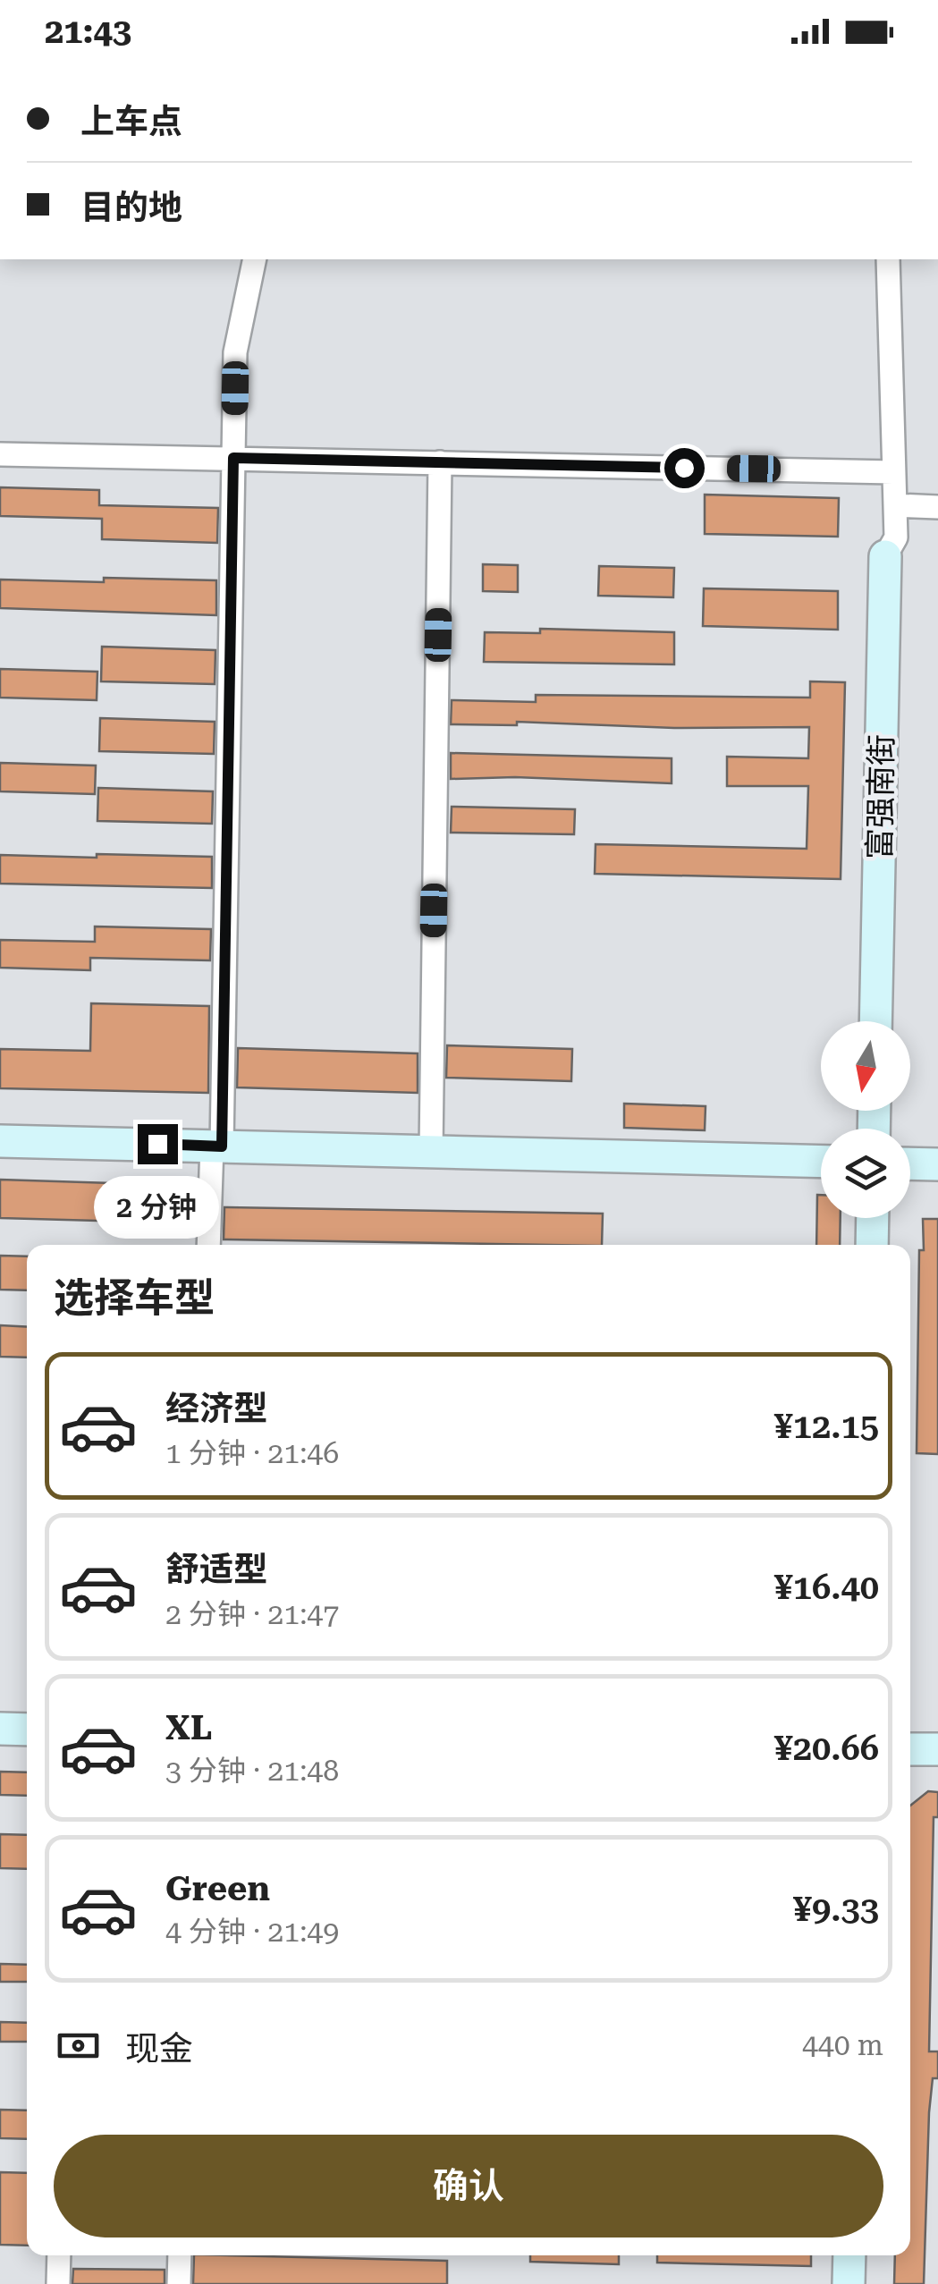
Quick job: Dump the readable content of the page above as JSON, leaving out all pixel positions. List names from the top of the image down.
{
  "streets": {
    "street": ["富强南街"]
  },
  "north": "bottom",
  "page": {
    "status": "21:43",
    "banner": ["上车点", "目的地"],
    "bubble": "2 分钟",
    "heading": "选择车型",
    "list": [
      {
        "name": "经济型",
        "note": "1 分钟 · 21:46",
        "value": "¥12.15"
      },
      {
        "name": "舒适型",
        "note": "2 分钟 · 21:47",
        "value": "¥16.40"
      },
      {
        "name": "XL",
        "note": "3 分钟 · 21:48",
        "value": "¥20.66"
      },
      {
        "name": "Green",
        "note": "4 分钟 · 21:49",
        "value": "¥9.33"
      }
    ],
    "pay": ["现金", "440 m"],
    "buttons": "确认"
  }
}
